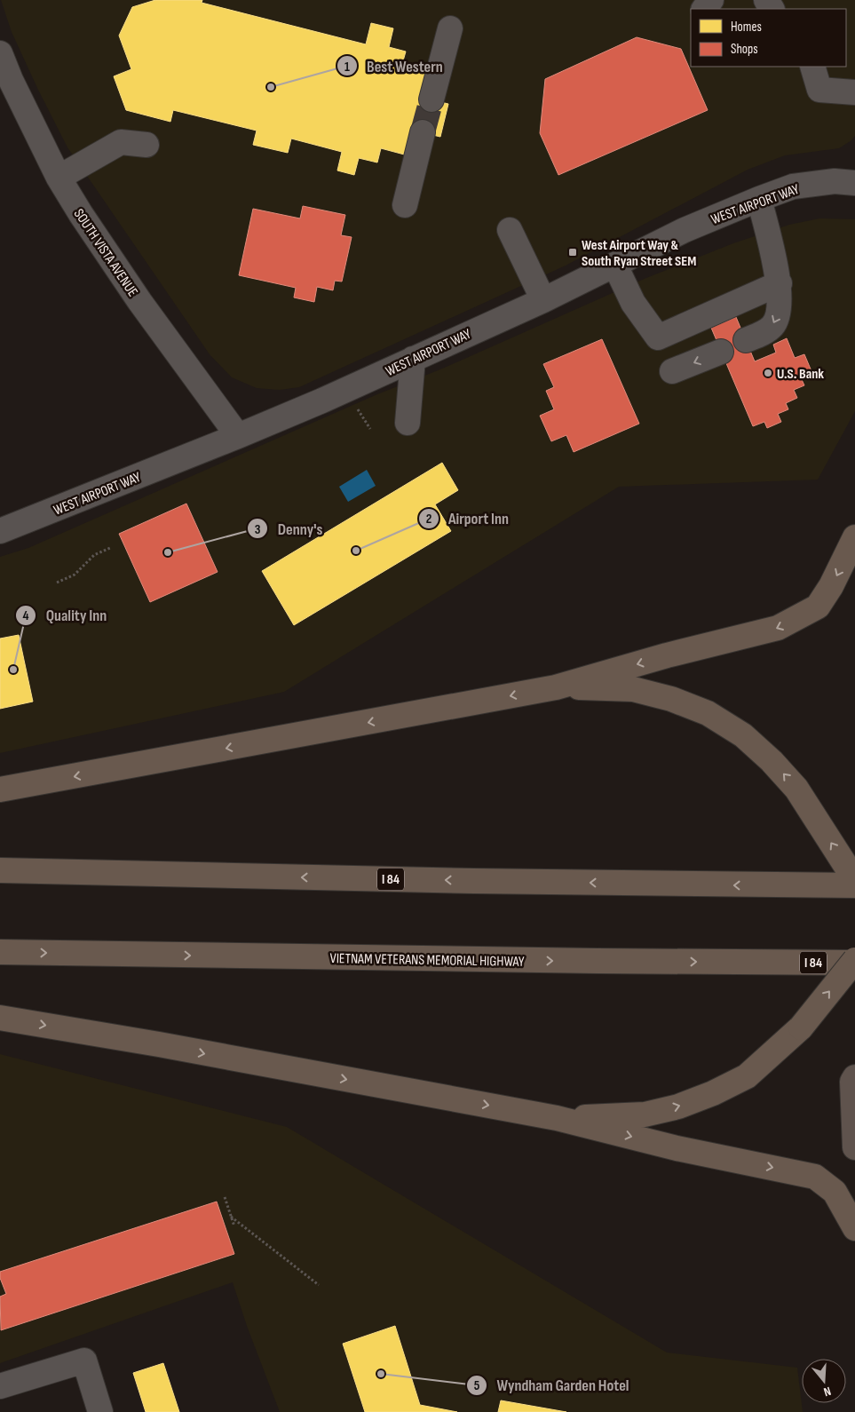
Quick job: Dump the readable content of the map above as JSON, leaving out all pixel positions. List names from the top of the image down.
{
  "streets": {
    "highway": ["I 84", "VIETNAM VETERANS MEMORIAL HIGHWAY"],
    "street": ["WEST AIRPORT WAY", "SOUTH VISTA AVENUE"]
  },
  "crossings": [
    ["WEST AIRPORT WAY", "SOUTH VISTA AVENUE"]
  ],
  "places": {
    "other": [
      "Best Western",
      "U.S. Bank",
      "Airport Inn",
      "Denny's",
      "Quality Inn",
      "Wyndham Garden Hotel"
    ],
    "transit": ["West Airport Way & South Ryan Street SEM"]
  },
  "legend": ["Homes", "Shops"],
  "north": "bottom"
}
